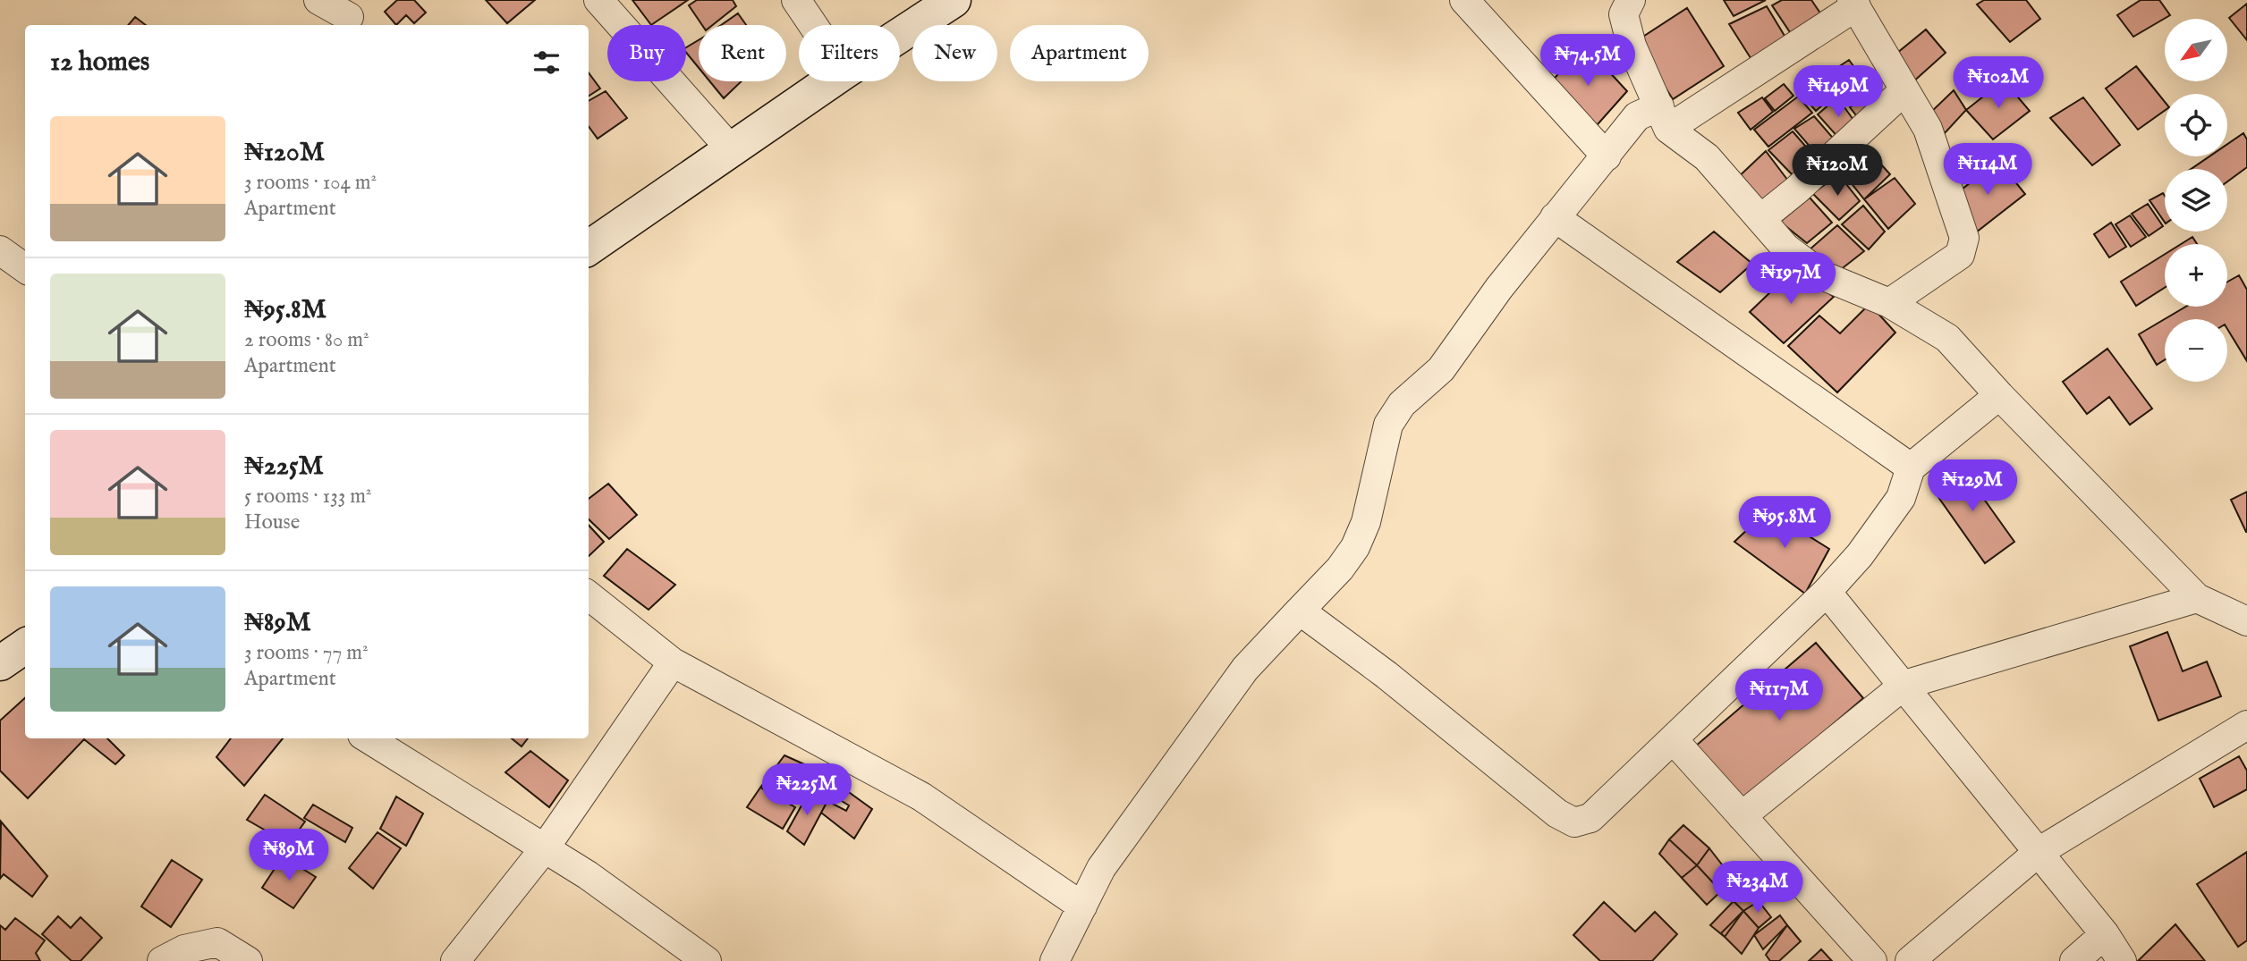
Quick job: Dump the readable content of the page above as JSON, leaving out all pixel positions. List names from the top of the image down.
{
  "north": "bottom left",
  "page": {
    "map_buttons": ["+", "−"],
    "chip": [
      "Buy",
      "Rent",
      "Filters",
      "New",
      "Apartment"
    ],
    "heading": "12 homes",
    "price": [
      "₦74.5M",
      "₦102M",
      "₦149M",
      "₦114M",
      "₦120M",
      "₦197M",
      "₦129M",
      "₦95.8M",
      "₦117M",
      "₦225M",
      "₦89M",
      "₦234M"
    ],
    "list": [
      {
        "name": "₦120M",
        "note": "3 rooms · 104 m² · Apartment"
      },
      {
        "name": "₦95.8M",
        "note": "2 rooms · 80 m² · Apartment"
      },
      {
        "name": "₦225M",
        "note": "5 rooms · 133 m² · House"
      },
      {
        "name": "₦89M",
        "note": "3 rooms · 77 m² · Apartment"
      }
    ]
  }
}
